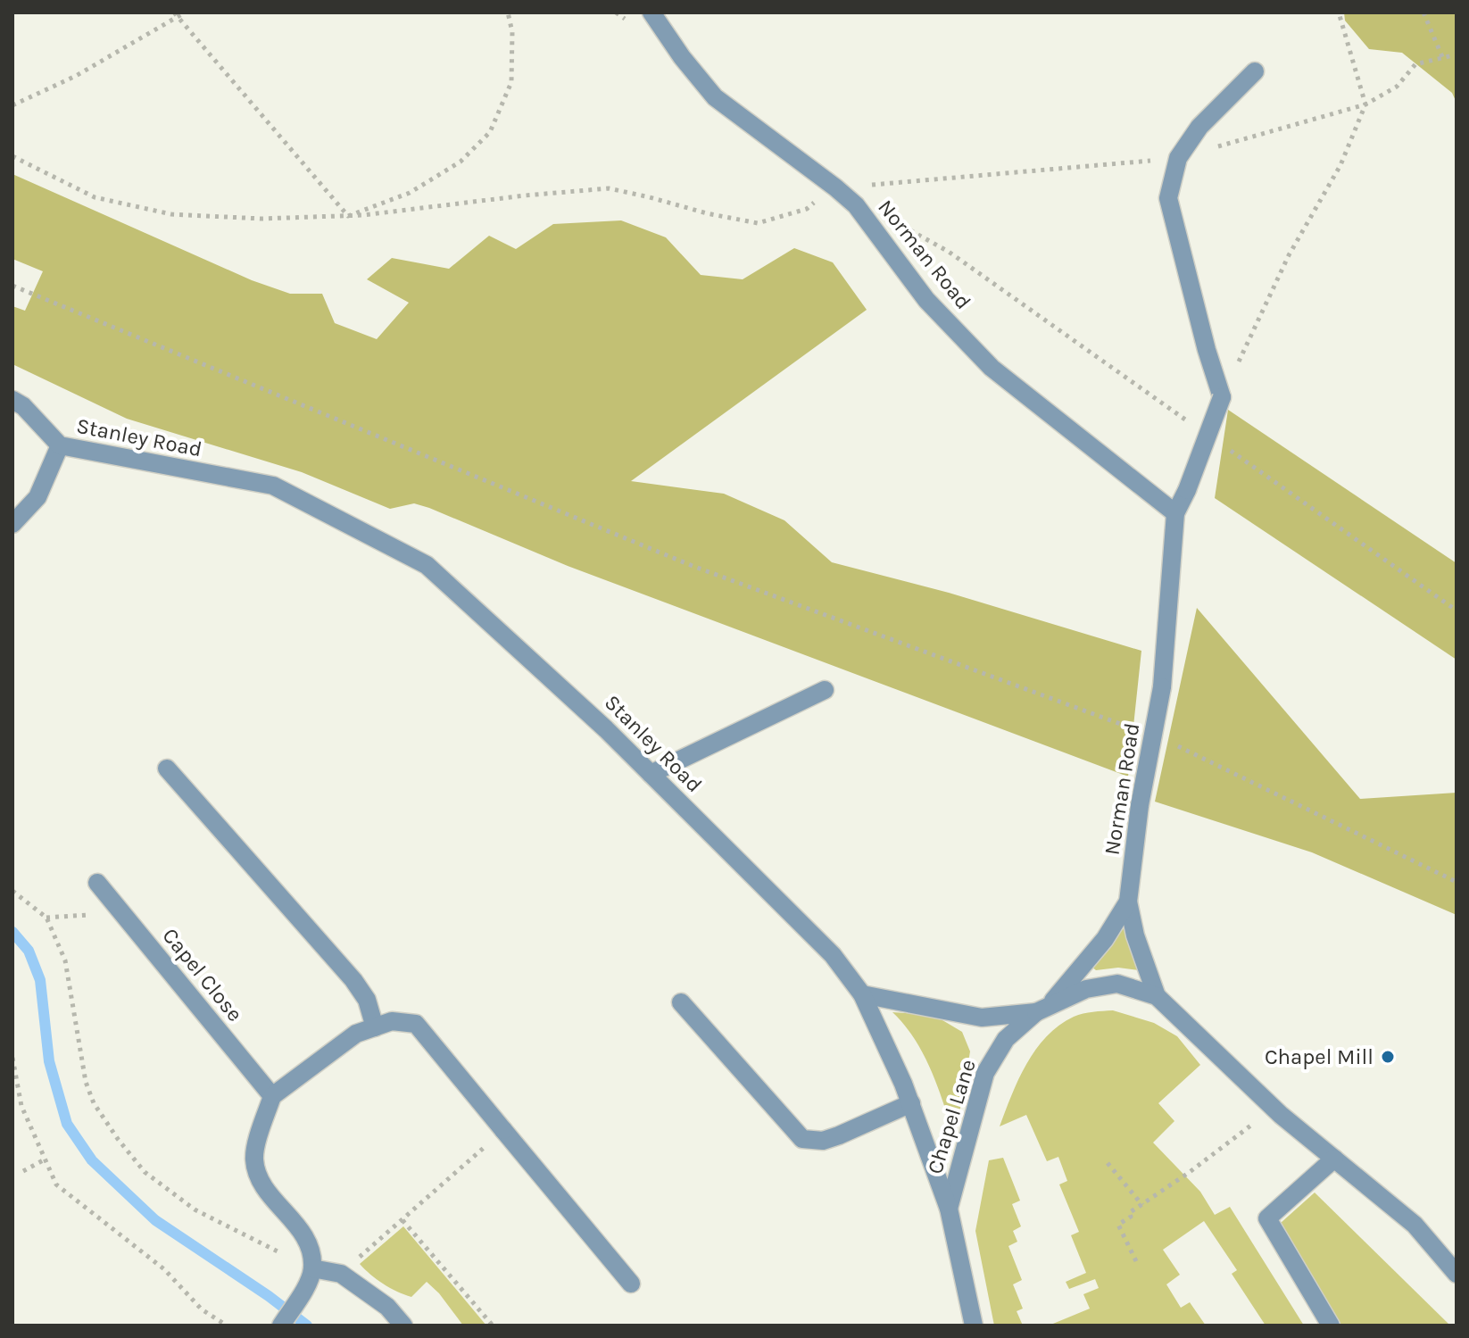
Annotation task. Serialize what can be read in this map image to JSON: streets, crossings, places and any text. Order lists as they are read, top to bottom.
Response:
{
  "streets": {
    "street": [
      "Norman Road",
      "Stanley Road",
      "Capel Close",
      "Chapel Lane"
    ]
  },
  "crossings": [
    ["Norman Road", "Chapel Lane"],
    ["Stanley Road", "Chapel Lane"]
  ],
  "places": ["Chapel Mill"]
}
